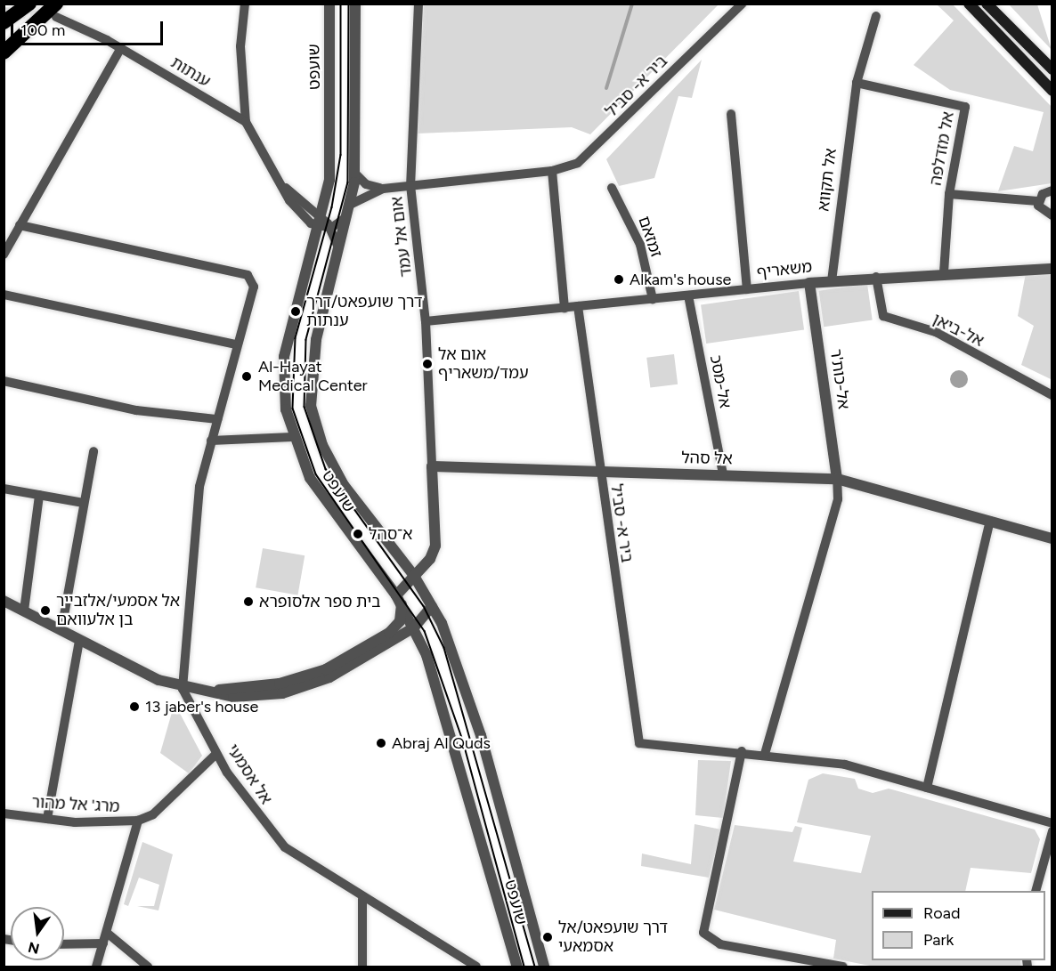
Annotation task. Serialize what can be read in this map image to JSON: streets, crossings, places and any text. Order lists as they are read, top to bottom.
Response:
{
  "streets": {
    "street": [
      "שועפט",
      "ענתות",
      "ביר א- סביל",
      "אל מזדלפה",
      "אל תקווא",
      "אום אל עמד",
      "זמזאם",
      "משאריף",
      "אל-ביאן",
      "אל-כות'ר",
      "אל-מסכ",
      "אל סהל",
      "אל אסמעי",
      "מרג' אל מהור"
    ]
  },
  "crossings": [
    ["שועפט", "ענתות"],
    ["שועפט", "ביר א- סביל"],
    ["ביר א- סביל", "אום אל עמד"],
    ["ביר א- סביל", "משאריף"],
    ["ביר א- סביל", "אל סהל"],
    ["אל מזדלפה", "אל תקווא"],
    ["אל מזדלפה", "משאריף"],
    ["אל תקווא", "משאריף"],
    ["אום אל עמד", "משאריף"],
    ["אום אל עמד", "אל סהל"],
    ["זמזאם", "משאריף"],
    ["משאריף", "אל-ביאן"],
    ["משאריף", "אל-כות'ר"],
    ["משאריף", "אל-מסכ"],
    ["אל-כות'ר", "אל סהל"],
    ["אל-מסכ", "אל סהל"],
    ["אל אסמעי", "מרג' אל מהור"]
  ],
  "places": [
    "Alkam's house",
    "דרך שועפאט/דרך ענתות",
    "אום אל עמד/משאריף",
    "Al-Hayat Medical Center",
    "א־סהל",
    "בית ספר אלסופרא",
    "אל אסמעי/אלזבייר בן אלעוואם",
    "13 jaber's house",
    "Abraj Al Quds",
    "דרך שועפאט/אל אסמאעי"
  ],
  "legend": ["Road", "Park"],
  "scale_bar": "100 m",
  "north": "bottom"
}
